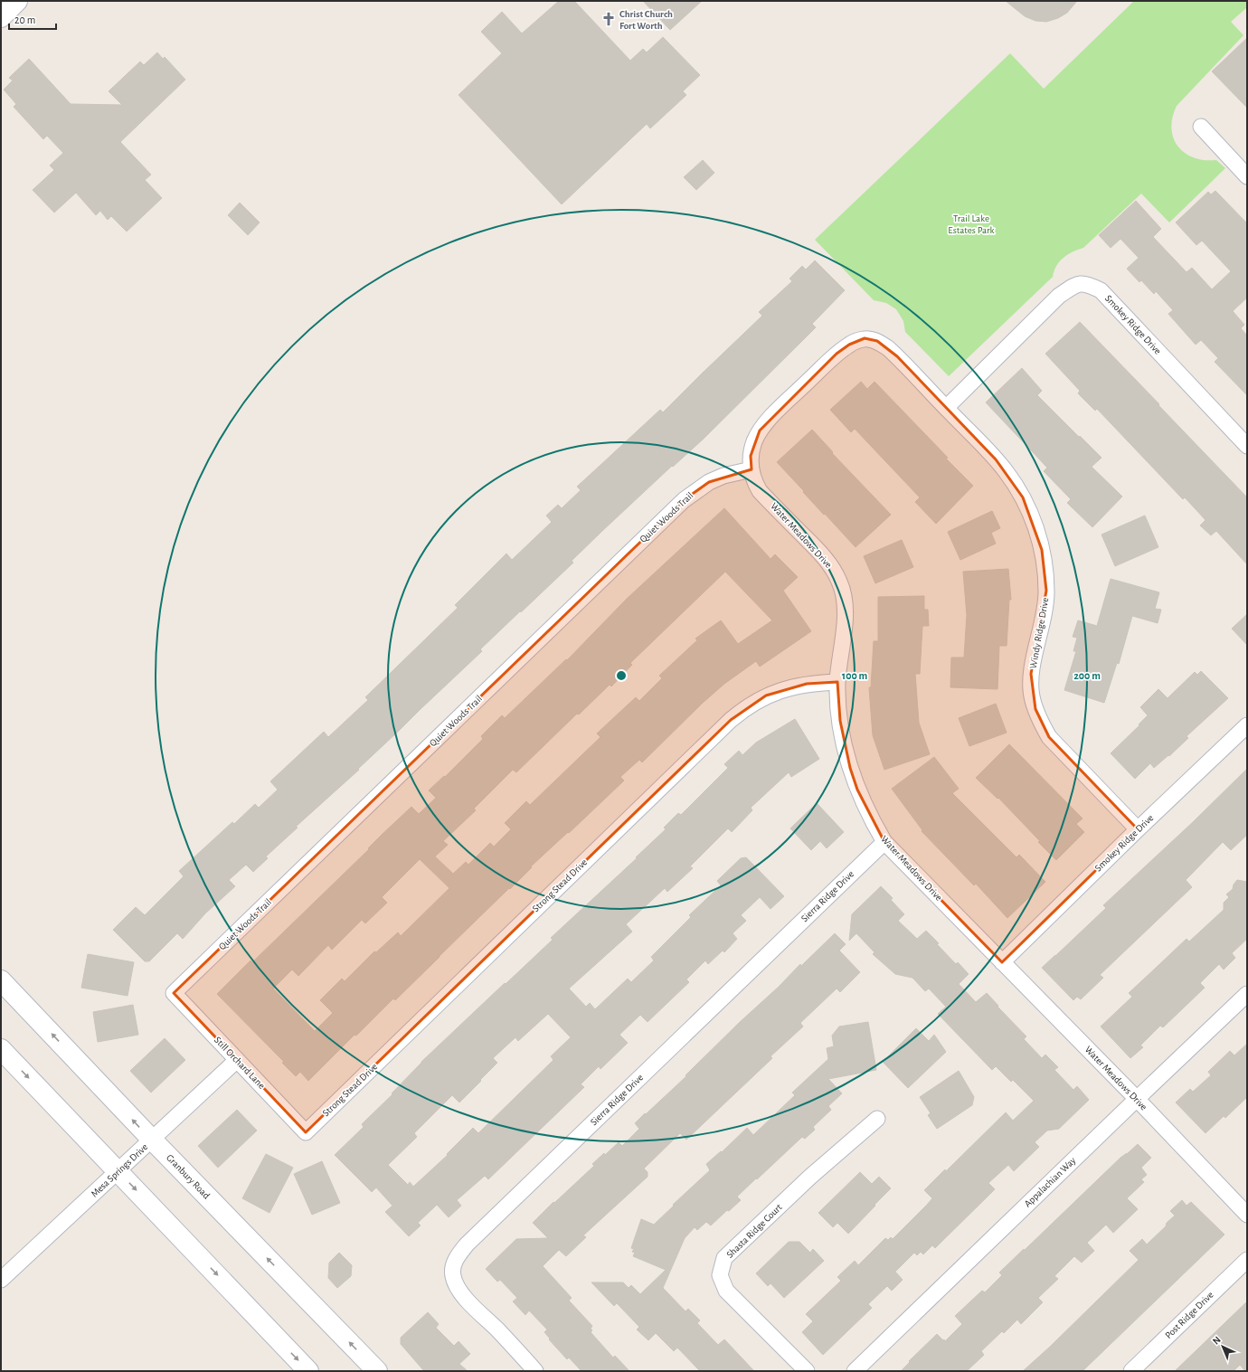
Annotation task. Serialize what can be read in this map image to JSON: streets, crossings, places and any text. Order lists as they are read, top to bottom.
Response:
{
  "streets": {
    "main road": ["Granbury Road"],
    "street": [
      "Smokey Ridge Drive",
      "Quiet Woods Trail",
      "Water Meadows Drive",
      "Windy Ridge Drive",
      "Strong Stead Drive",
      "Sierra Ridge Drive",
      "Still Orchard Lane",
      "Mesa Springs Drive",
      "Appalachian Way",
      "Shasta Ridge Court",
      "Post Ridge Drive"
    ]
  },
  "crossings": [
    ["Smokey Ridge Drive", "Water Meadows Drive"],
    ["Smokey Ridge Drive", "Windy Ridge Drive"],
    ["Quiet Woods Trail", "Water Meadows Drive"],
    ["Quiet Woods Trail", "Still Orchard Lane"],
    ["Water Meadows Drive", "Windy Ridge Drive"],
    ["Water Meadows Drive", "Strong Stead Drive"],
    ["Water Meadows Drive", "Sierra Ridge Drive"],
    ["Water Meadows Drive", "Appalachian Way"],
    ["Strong Stead Drive", "Still Orchard Lane"],
    ["Still Orchard Lane", "Mesa Springs Drive"],
    ["Mesa Springs Drive", "Granbury Road"]
  ],
  "parks": ["Trail Lake Estates Park"],
  "places": {
    "church": ["Christ Church Fort Worth"]
  },
  "scale_bar": "20 m",
  "north": "top left",
  "rings": ["100 m", "200 m"]
}
